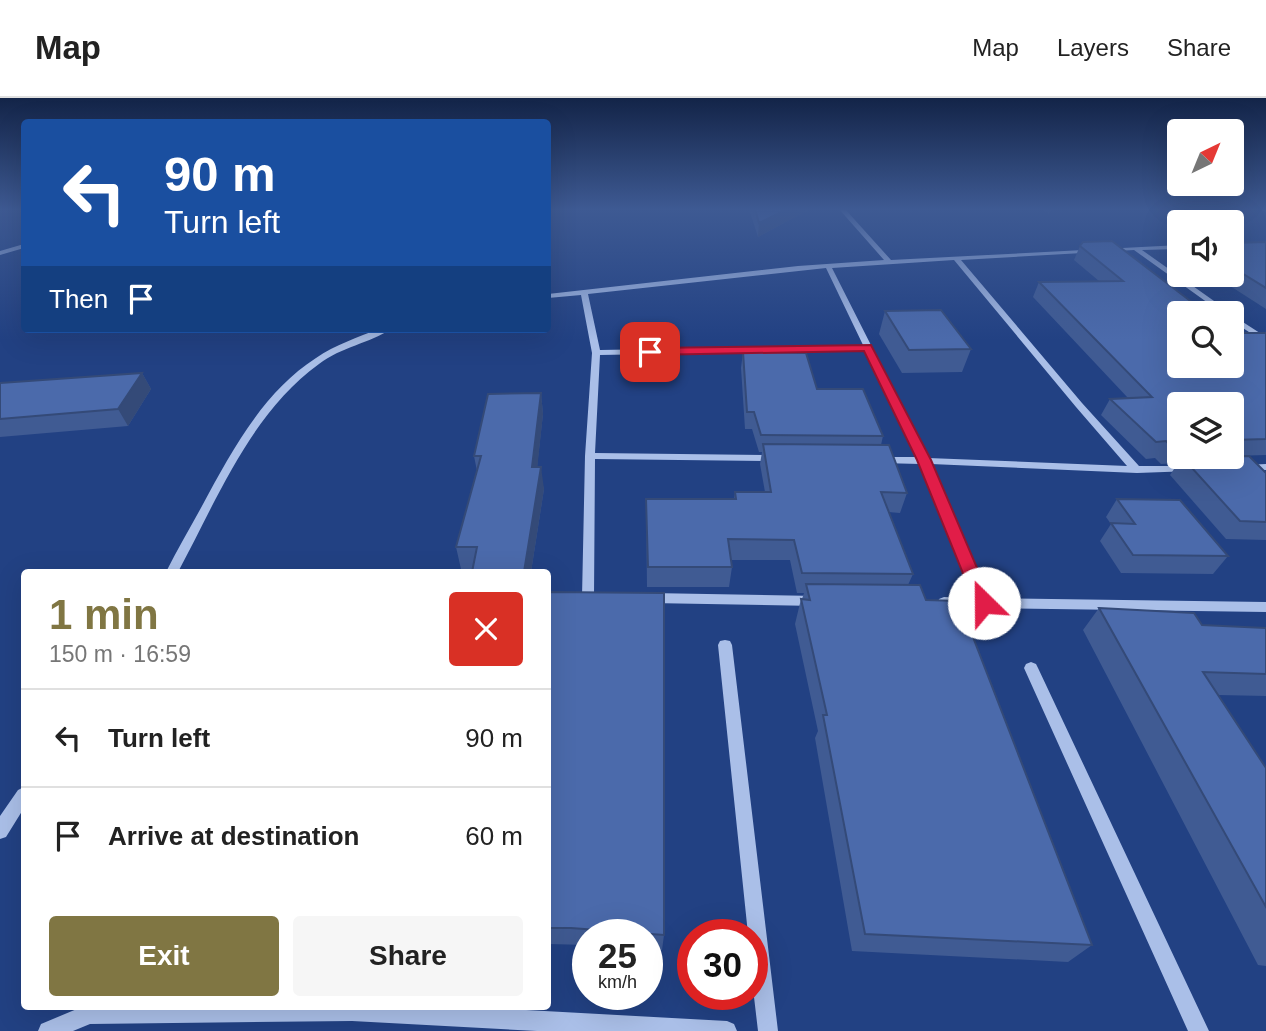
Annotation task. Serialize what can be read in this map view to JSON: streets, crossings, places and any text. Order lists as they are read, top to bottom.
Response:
{
  "north": "top right",
  "page": {
    "header": "Map",
    "nav": ["Map", "Layers", "Share"],
    "turn": ["90 m", "Turn left"],
    "then": "Then",
    "heading": ["1 min", "150 m · 16:59"],
    "list": [
      {
        "name": "Turn left",
        "value": "90 m"
      },
      {
        "name": "Arrive at destination",
        "value": "60 m"
      }
    ],
    "buttons": ["Exit", "Share"],
    "speed": "25 km/h",
    "limit": "30"
  }
}
